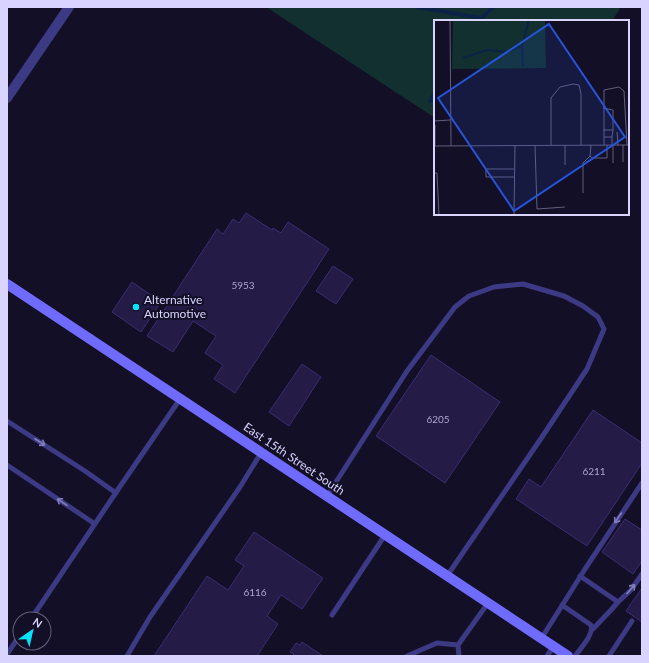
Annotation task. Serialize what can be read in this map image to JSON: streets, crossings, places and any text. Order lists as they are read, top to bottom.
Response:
{
  "streets": {
    "main road": ["East 15th Street South"]
  },
  "places": ["Alternative Automotive"],
  "house_numbers": [
    "5953",
    "6205",
    "6211",
    "6116"
  ],
  "north": "top right"
}
